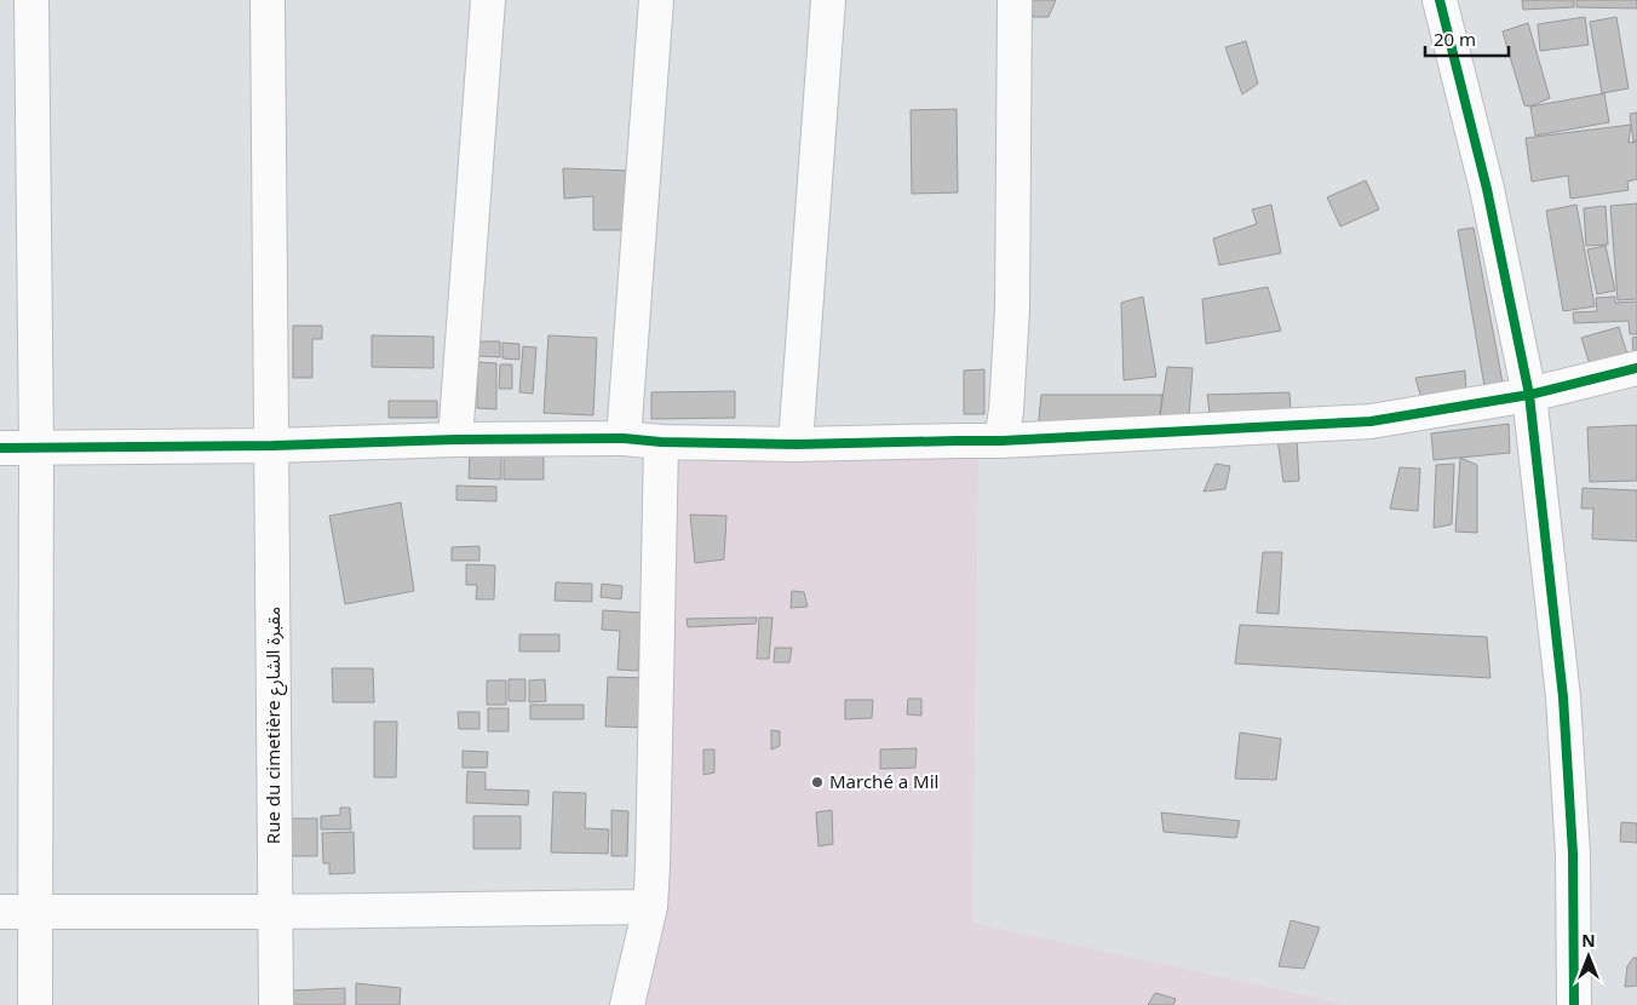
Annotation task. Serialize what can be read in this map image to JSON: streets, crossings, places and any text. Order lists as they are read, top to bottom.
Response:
{
  "streets": {
    "street": ["Rue du cimetière مقبرة الشارع"]
  },
  "places": ["Marché a Mil"],
  "scale_bar": "20 m",
  "north": "top"
}
